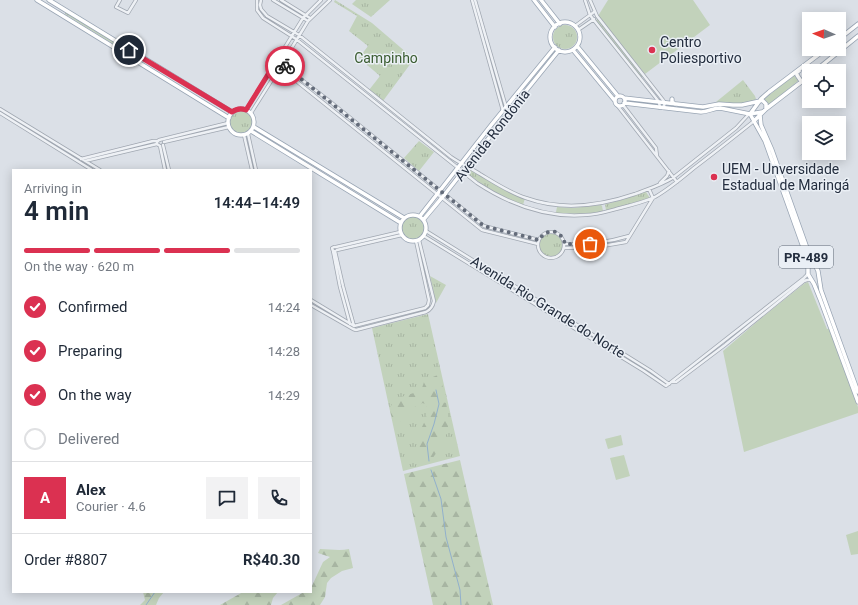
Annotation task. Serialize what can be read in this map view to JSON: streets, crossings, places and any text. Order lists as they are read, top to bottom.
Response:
{
  "streets": {
    "main road": ["Avenida Rondônia", "PR-489"],
    "street": ["Avenida Rio Grande do Norte"]
  },
  "crossings": [
    ["Avenida Rondônia", "Avenida Rio Grande do Norte"]
  ],
  "parks": ["Campinho"],
  "places": ["Centro Poliesportivo", "UEM - Unversidade Estadual de Maringá"],
  "north": "left",
  "page": {
    "heading": ["4 min", "Arriving in", "14:44–14:49"],
    "panel": [
      "Alex",
      "Courier · 4.6",
      "Order #8807",
      "R$40.30"
    ],
    "bar": "On the way · 620 m",
    "list": [
      ["Confirmed", "14:24"],
      ["Preparing", "14:28"],
      ["On the way", "14:29"],
      "Delivered"
    ],
    "round": "A"
  }
}
